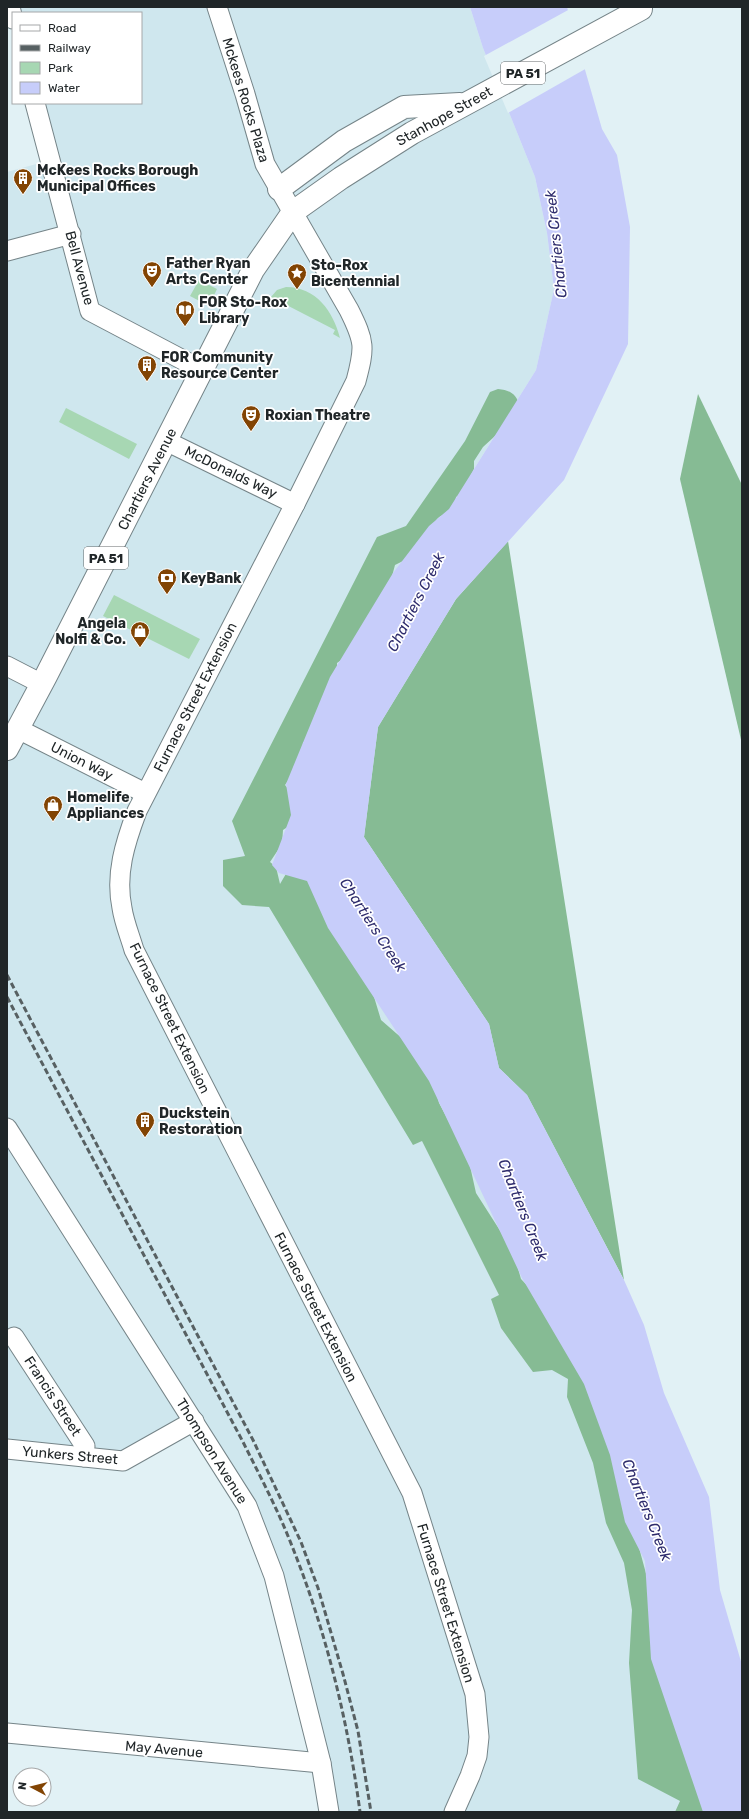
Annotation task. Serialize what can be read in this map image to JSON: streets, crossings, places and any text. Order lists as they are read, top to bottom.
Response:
{
  "streets": {
    "main road": ["PA 51", "Stanhope Street", "Chartiers Avenue"],
    "street": [
      "Mckees Rocks Plaza",
      "Bell Avenue",
      "McDonalds Way",
      "Furnace Street Extension",
      "Union Way",
      "Francis Street",
      "Thompson Avenue",
      "Yunkers Street",
      "May Avenue"
    ]
  },
  "crossings": [
    ["Mckees Rocks Plaza", "Stanhope Street"],
    ["Mckees Rocks Plaza", "Chartiers Avenue"],
    ["Mckees Rocks Plaza", "Furnace Street Extension"],
    ["Stanhope Street", "Chartiers Avenue"],
    ["Stanhope Street", "Furnace Street Extension"],
    ["Bell Avenue", "Chartiers Avenue"],
    ["McDonalds Way", "Chartiers Avenue"],
    ["McDonalds Way", "Furnace Street Extension"],
    ["Chartiers Avenue", "Furnace Street Extension"],
    ["Chartiers Avenue", "Union Way"],
    ["Furnace Street Extension", "Union Way"],
    ["Francis Street", "Yunkers Street"],
    ["Thompson Avenue", "Yunkers Street"],
    ["Thompson Avenue", "May Avenue"]
  ],
  "water": ["Chartiers Creek"],
  "places": {
    "building": ["McKees Rocks Borough Municipal Offices", "FOR Community Resource Center", "Duckstein Restoration"],
    "theatre": ["Father Ryan Arts Center", "Roxian Theatre"],
    "place": ["Sto-Rox Bicentennial"],
    "library": ["FOR Sto-Rox Library"],
    "bank": ["KeyBank"],
    "shop": ["Angela Nolfi & Co.", "Homelife Appliances"]
  },
  "legend": [
    "Road",
    "Railway",
    "Park",
    "Water"
  ],
  "north": "left"
}
